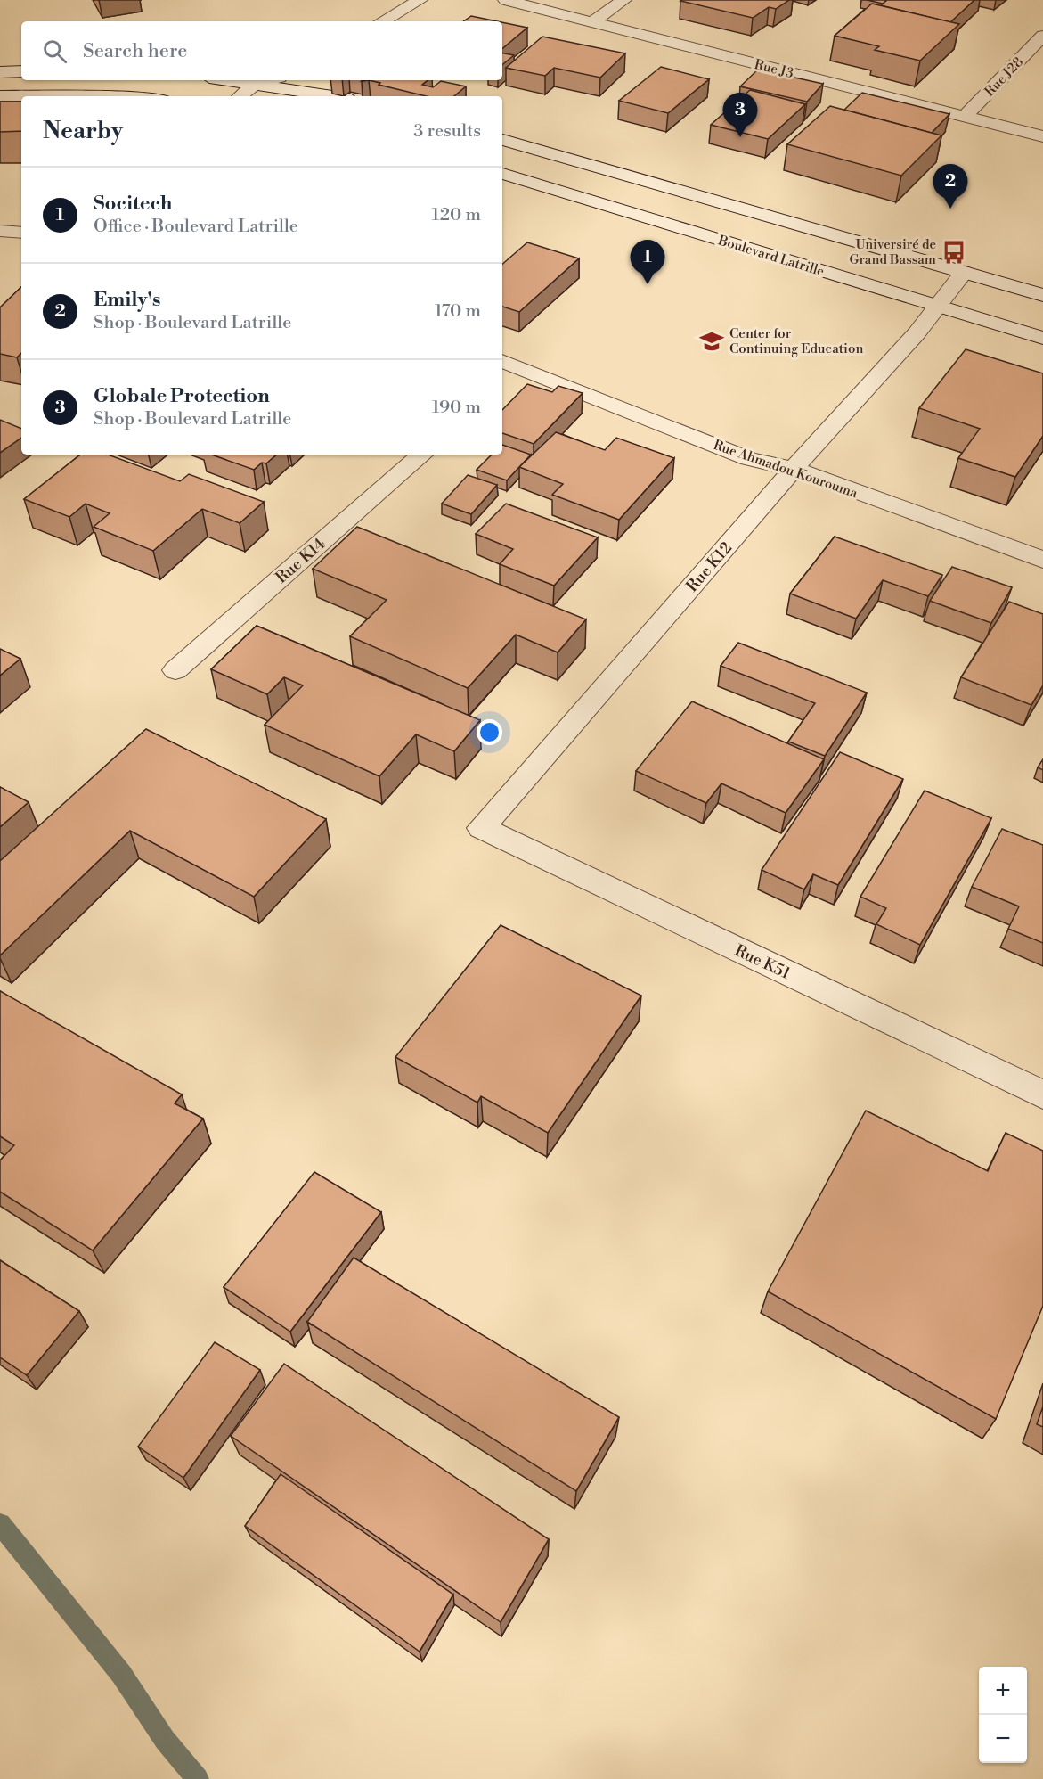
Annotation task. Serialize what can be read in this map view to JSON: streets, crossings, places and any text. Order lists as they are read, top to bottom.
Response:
{
  "streets": {
    "street": [
      "Rue J3",
      "Rue J28",
      "Boulevard Latrille",
      "Rue Ahmadou Kourouma",
      "Rue K14",
      "Rue K12",
      "Rue K51"
    ]
  },
  "crossings": [
    ["Rue J3", "Rue J28"],
    ["Boulevard Latrille", "Rue K12"],
    ["Rue Ahmadou Kourouma", "Rue K12"],
    ["Rue K12", "Rue K51"]
  ],
  "places": {
    "bus stop": ["Universiré de Grand Bassam"],
    "school or university": ["Center for Continuing Education"]
  },
  "page": {
    "search": "Search here",
    "pins": ["3", "2", "1"],
    "heading": ["Nearby", "3 results"],
    "list": [
      {
        "mark": "1",
        "name": "Socitech",
        "note": "Office · Boulevard Latrille",
        "value": "120 m"
      },
      {
        "mark": "2",
        "name": "Emily's",
        "note": "Shop · Boulevard Latrille",
        "value": "170 m"
      },
      {
        "mark": "3",
        "name": "Globale Protection",
        "note": "Shop · Boulevard Latrille",
        "value": "190 m"
      }
    ],
    "map_buttons": ["+", "−"]
  }
}
